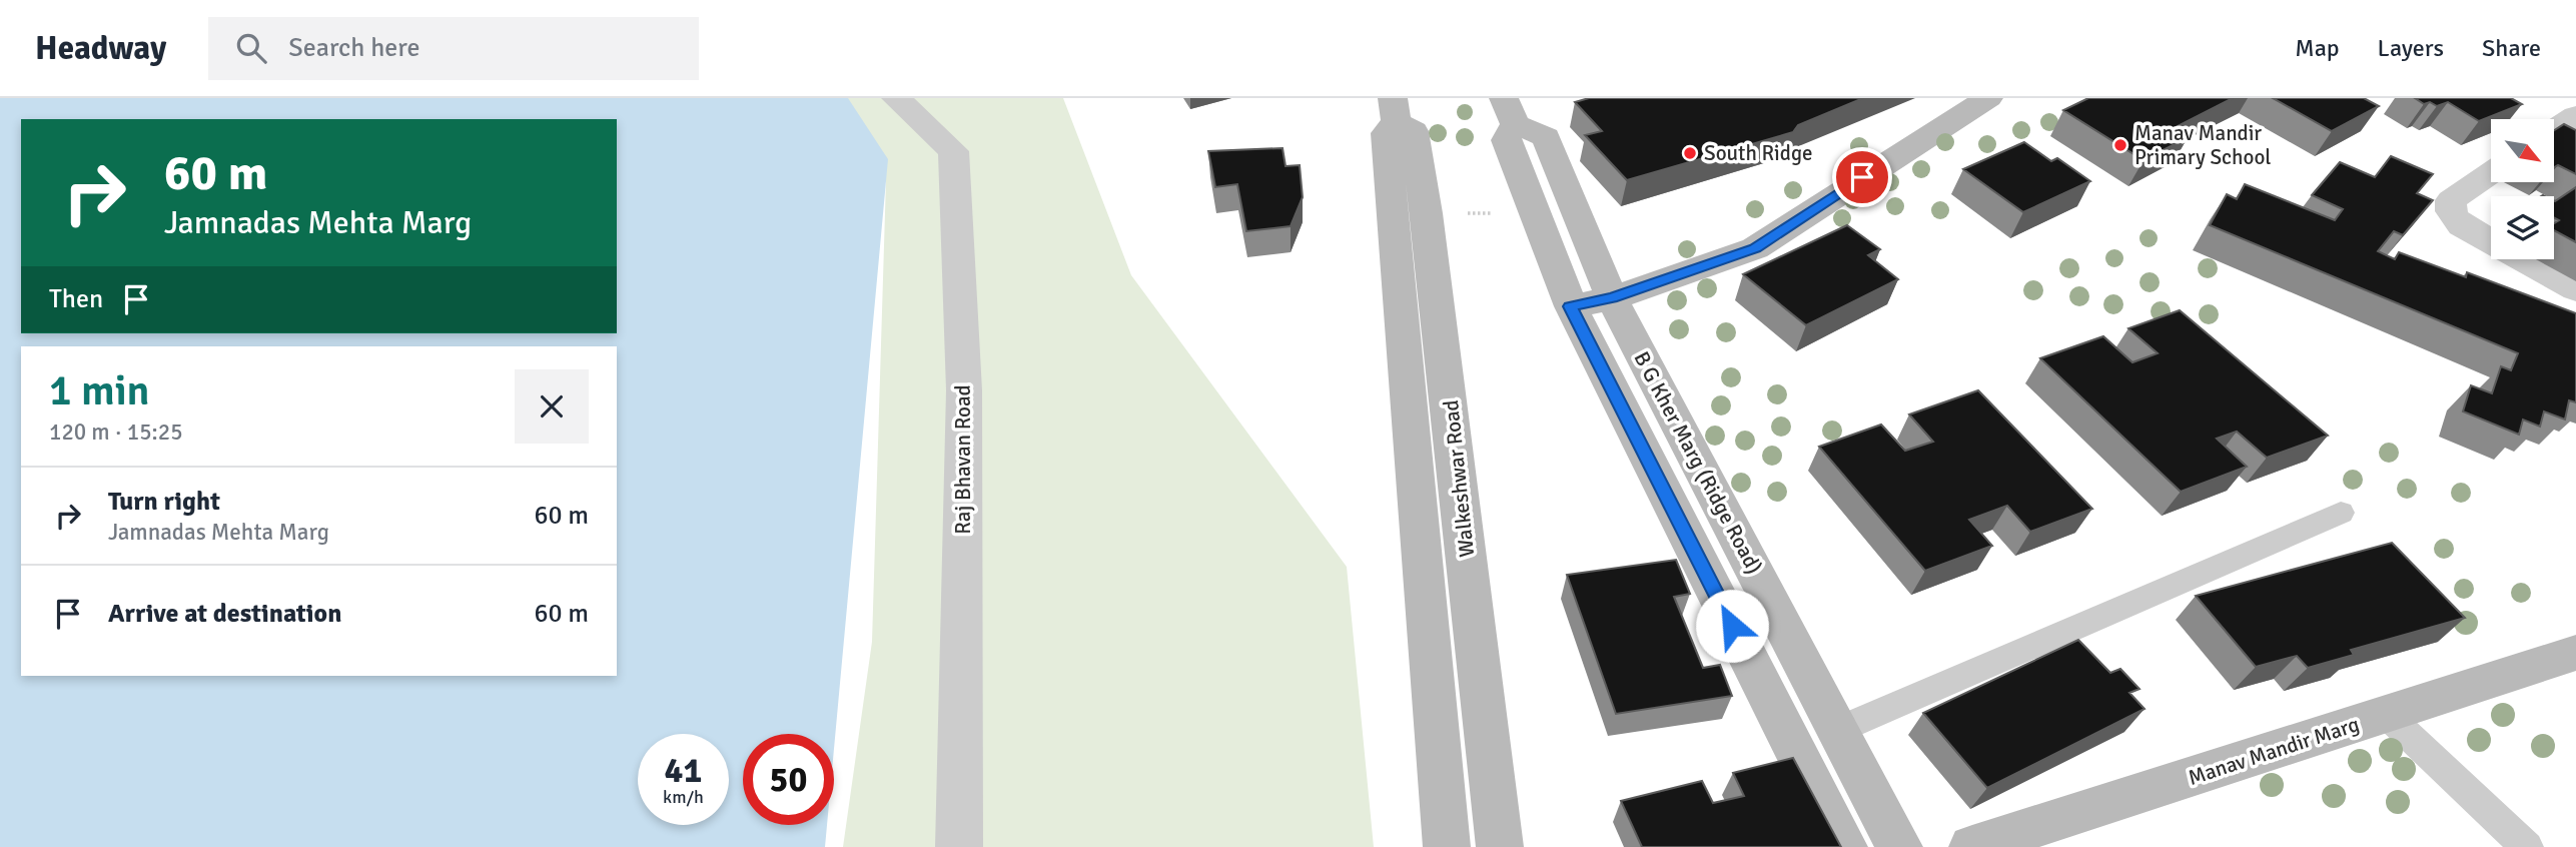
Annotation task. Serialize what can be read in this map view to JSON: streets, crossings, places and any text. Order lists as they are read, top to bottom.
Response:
{
  "streets": {
    "main road": ["B G Kher Marg (Ridge Road)", "Walkeshwar Road", "Manav Mandir Marg"],
    "street": ["Raj Bhavan Road"]
  },
  "places": ["Manav Mandir Primary School", "South Ridge"],
  "north": "bottom right",
  "page": {
    "header": "Headway",
    "search": "Search here",
    "nav": ["Map", "Layers", "Share"],
    "turn": ["60 m", "Jamnadas Mehta Marg"],
    "then": "Then",
    "heading": ["1 min", "120 m · 15:25"],
    "list": [
      {
        "name": "Turn right",
        "note": "Jamnadas Mehta Marg",
        "value": "60 m"
      },
      {
        "name": "Arrive at destination",
        "value": "60 m"
      }
    ],
    "speed": "41 km/h",
    "limit": "50"
  }
}
